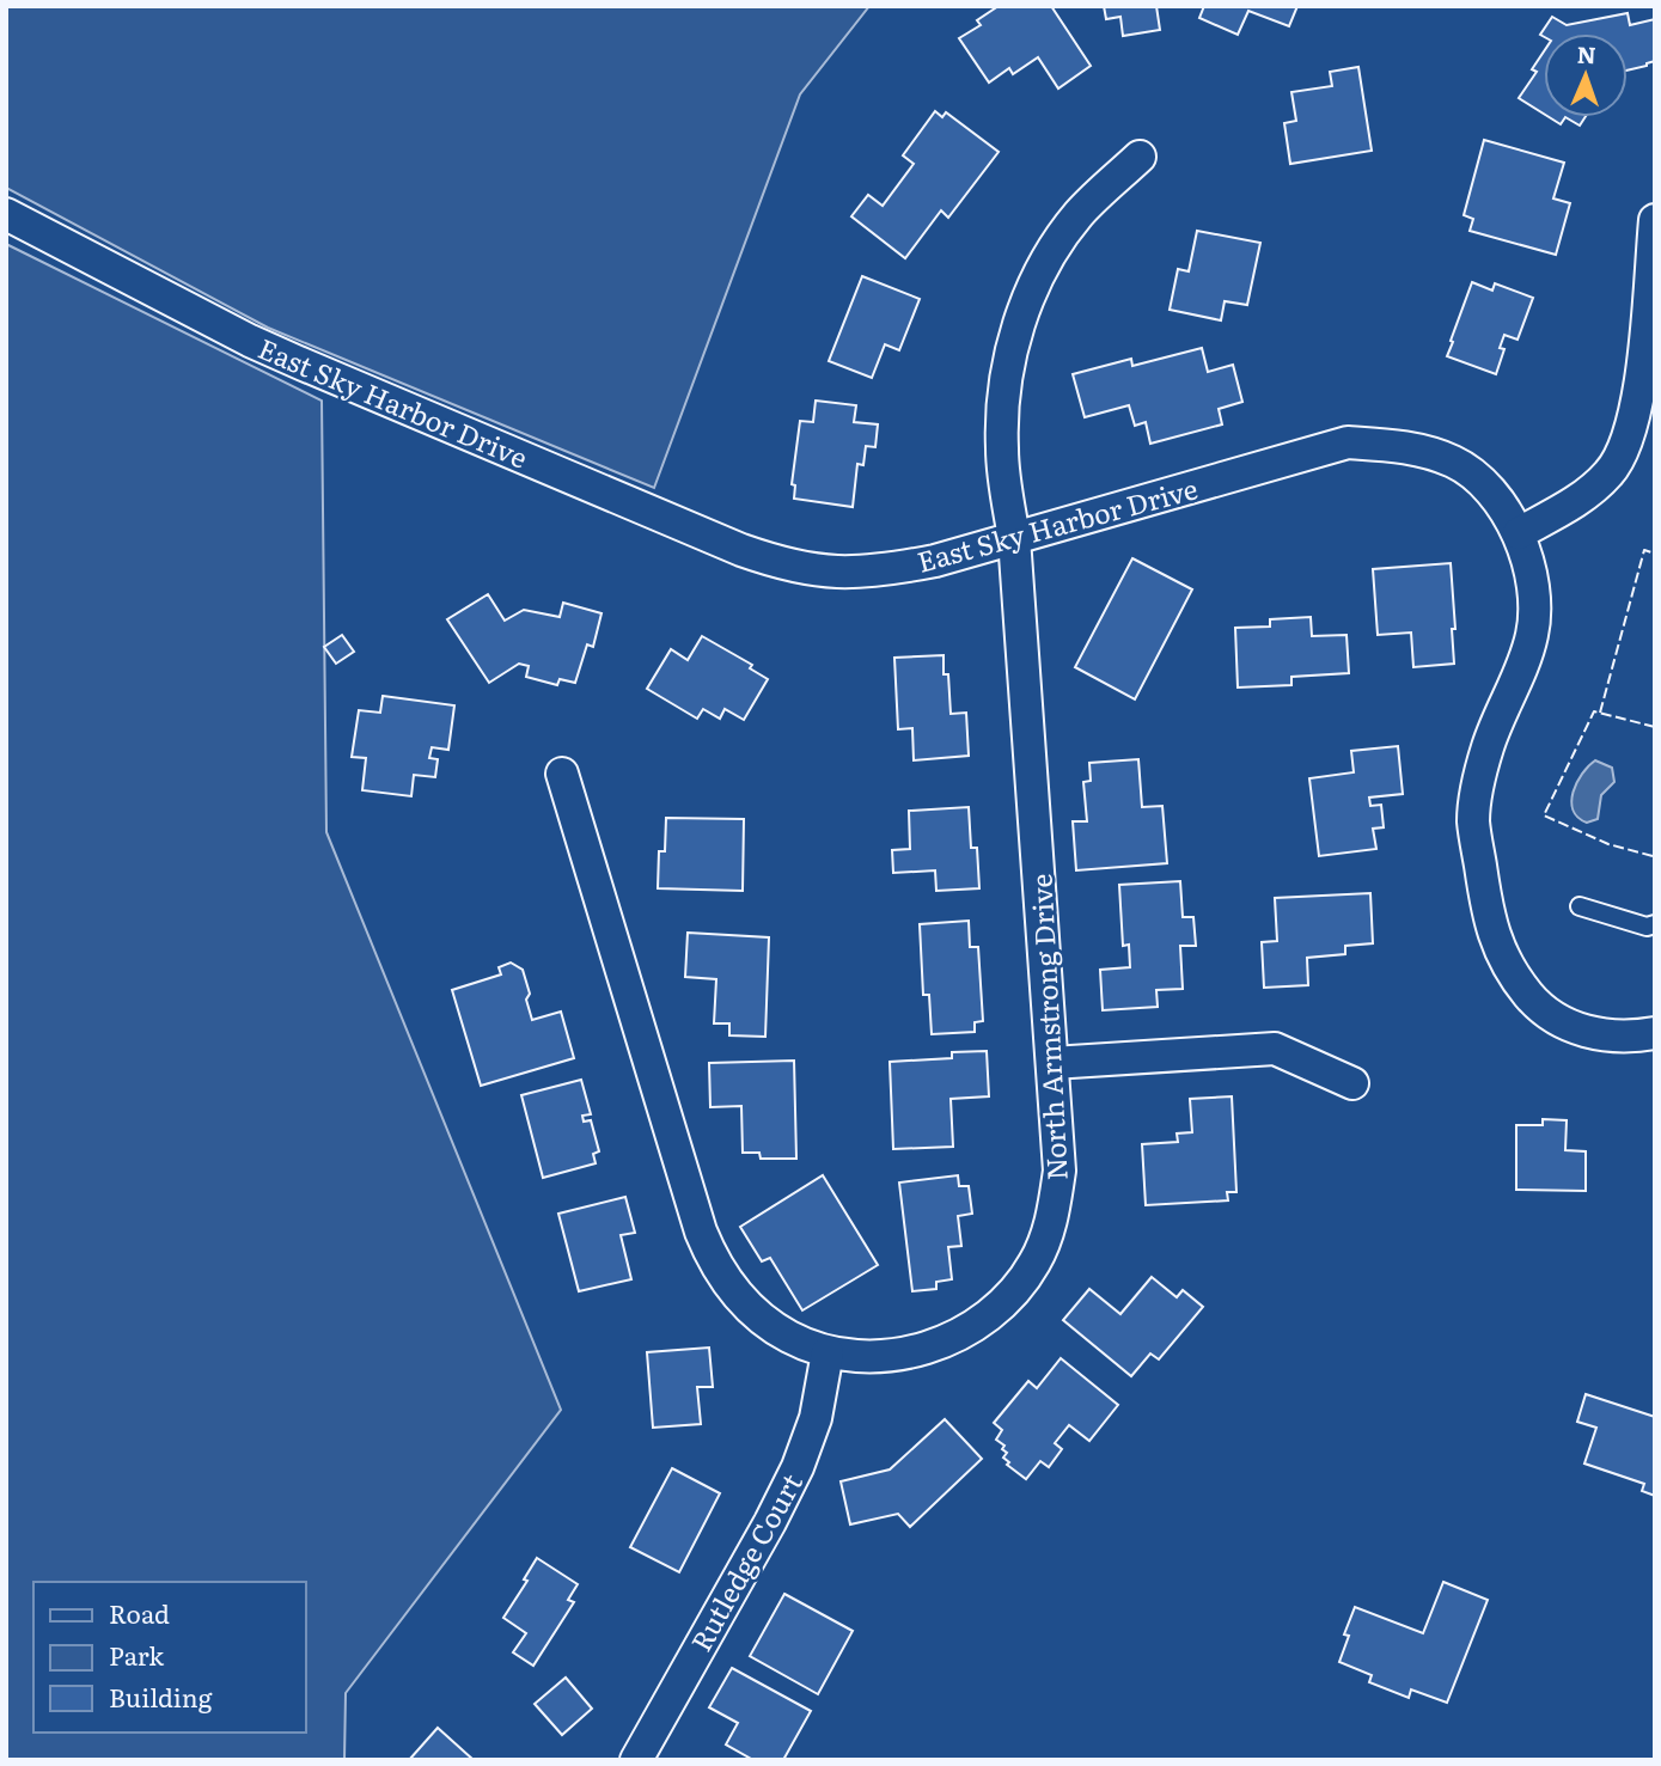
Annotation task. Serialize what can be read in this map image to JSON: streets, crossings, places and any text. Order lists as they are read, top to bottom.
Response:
{
  "streets": {
    "street": ["East Sky Harbor Drive", "North Armstrong Drive", "Rutledge Court"]
  },
  "crossings": [
    ["East Sky Harbor Drive", "North Armstrong Drive"],
    ["North Armstrong Drive", "Rutledge Court"]
  ],
  "legend": ["Road", "Park", "Building"],
  "north": "top"
}
